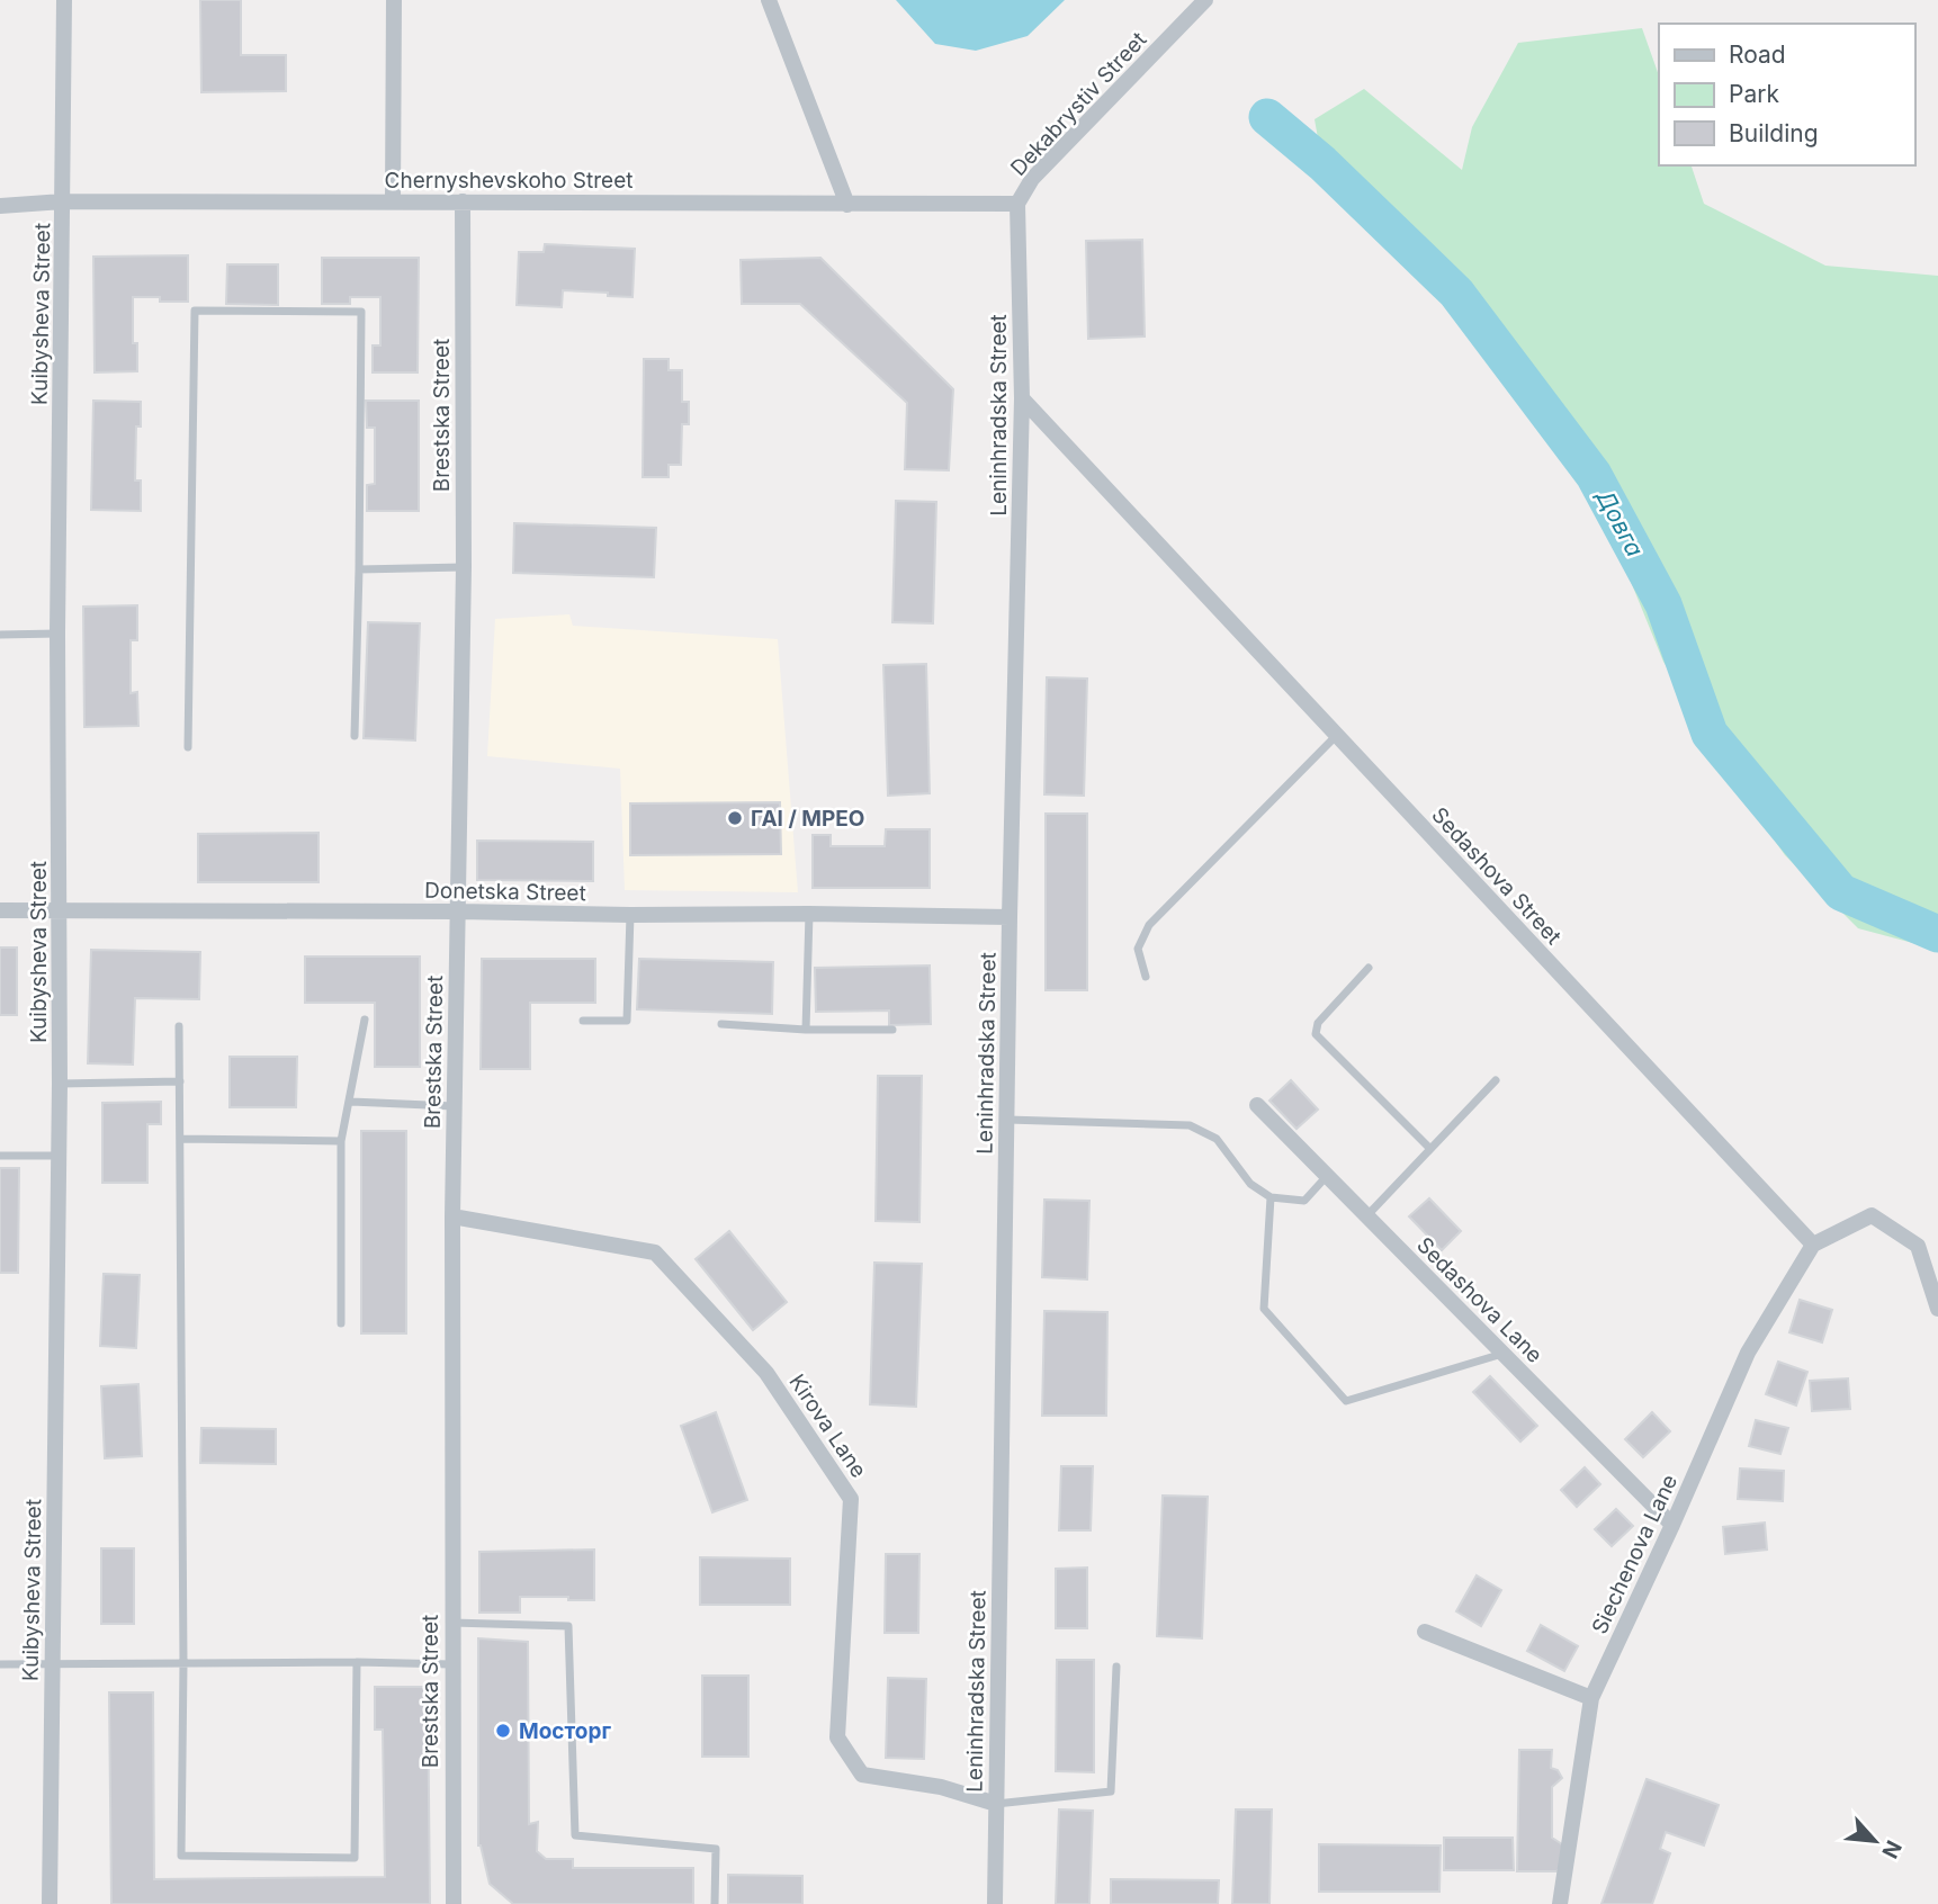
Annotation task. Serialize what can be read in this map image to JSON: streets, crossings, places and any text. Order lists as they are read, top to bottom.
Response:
{
  "streets": {
    "street": [
      "Dekabrystiv Street",
      "Chernyshevskoho Street",
      "Kuibysheva Street",
      "Brestska Street",
      "Leninhradska Street",
      "Sedashova Street",
      "Donetska Street",
      "Sedashova Lane",
      "Kirova Lane",
      "Siechenova Lane"
    ]
  },
  "crossings": [
    ["Dekabrystiv Street", "Chernyshevskoho Street"],
    ["Dekabrystiv Street", "Leninhradska Street"],
    ["Chernyshevskoho Street", "Kuibysheva Street"],
    ["Chernyshevskoho Street", "Brestska Street"],
    ["Chernyshevskoho Street", "Leninhradska Street"],
    ["Kuibysheva Street", "Donetska Street"],
    ["Brestska Street", "Donetska Street"],
    ["Brestska Street", "Kirova Lane"],
    ["Leninhradska Street", "Sedashova Street"],
    ["Leninhradska Street", "Donetska Street"],
    ["Leninhradska Street", "Kirova Lane"],
    ["Sedashova Street", "Siechenova Lane"],
    ["Sedashova Lane", "Siechenova Lane"]
  ],
  "water": ["Довга"],
  "places": ["ГАІ / МРЕО", "Мосторг"],
  "legend": ["Road", "Park", "Building"],
  "north": "bottom right"
}
